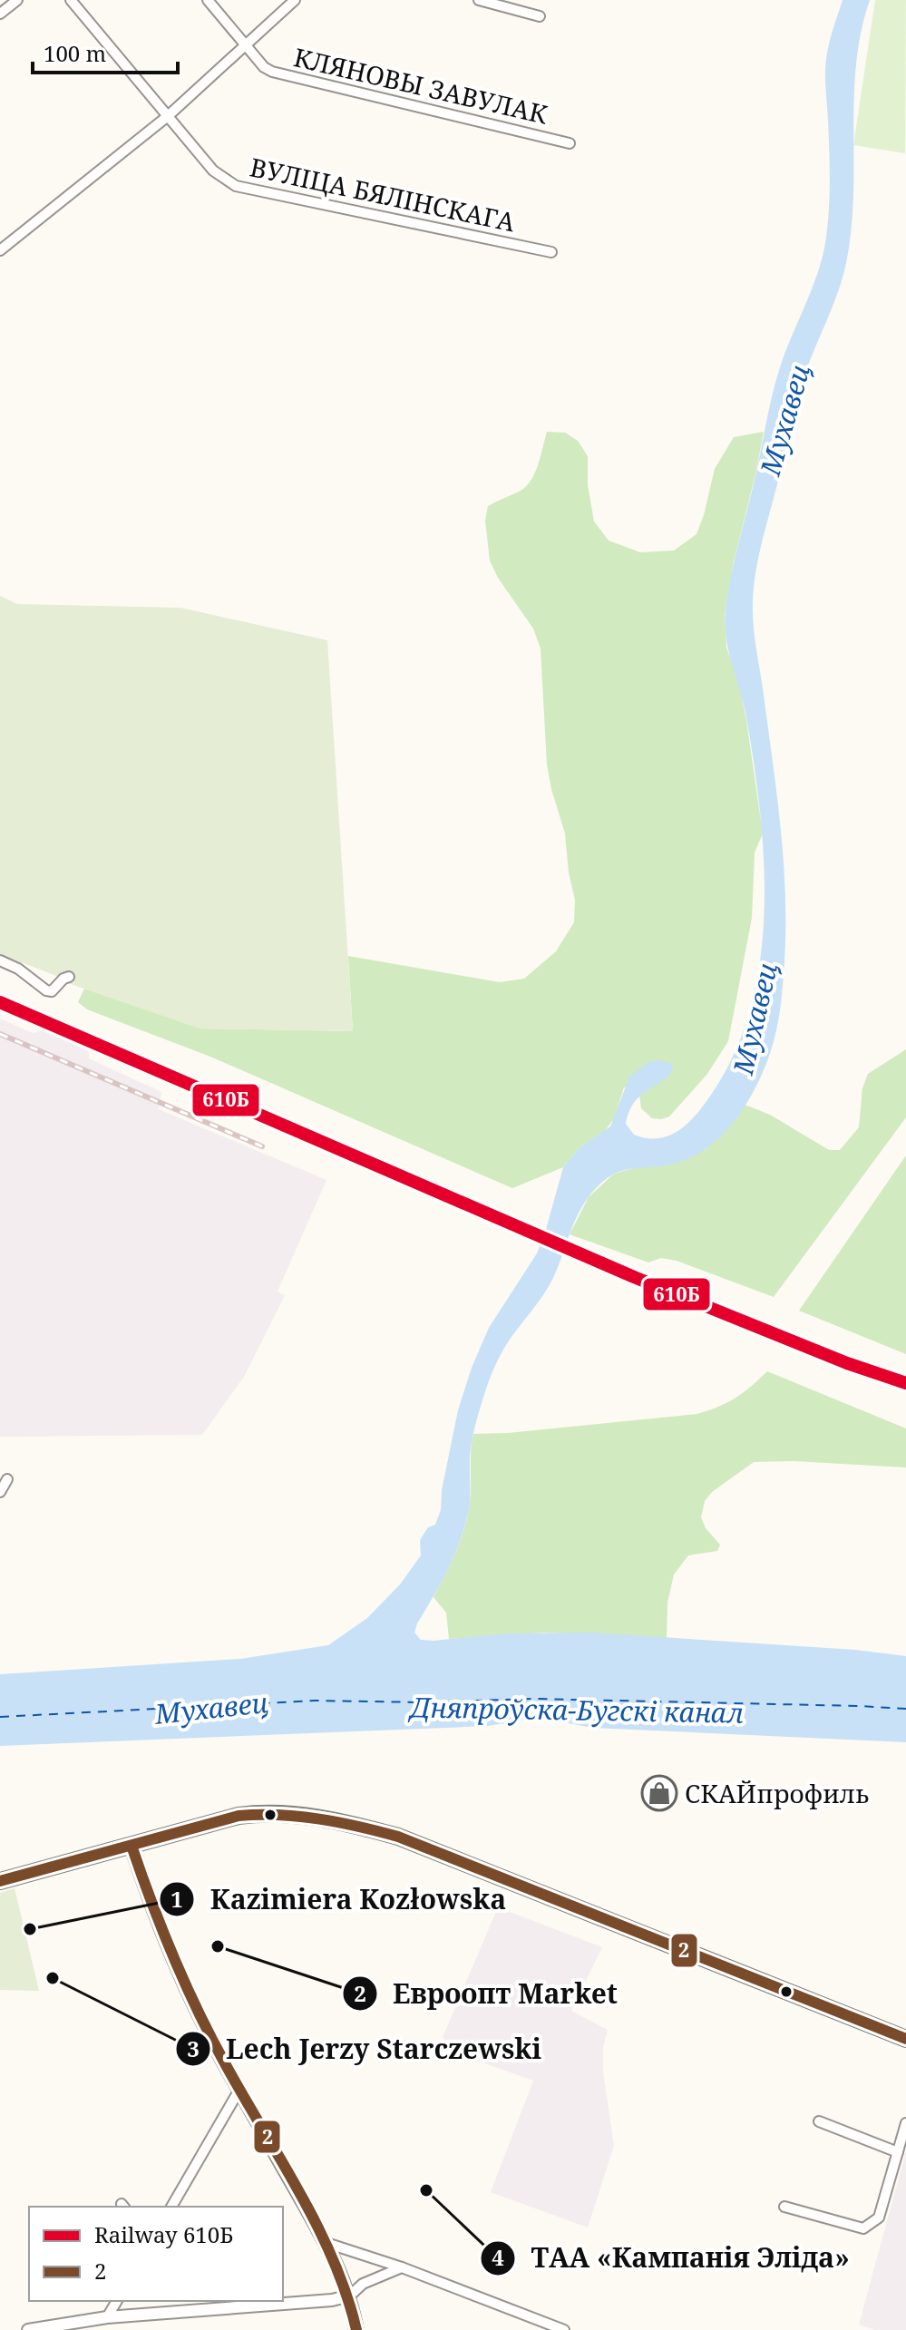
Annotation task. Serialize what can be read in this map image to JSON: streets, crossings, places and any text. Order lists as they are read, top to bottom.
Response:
{
  "streets": {
    "street": ["КЛЯНОВЫ ЗАВУЛАК", "ВУЛІЦА БЯЛІНСКАГА"]
  },
  "water": ["Мухавец", "Дняпроўска-Бугскі канал"],
  "places": {
    "shop": ["СКАЙпрофиль"],
    "other": [
      "Kazimiera Kozłowska",
      "Евроопт Market",
      "Lech Jerzy Starczewski",
      "ТАА «Кампанія Эліда»"
    ]
  },
  "lines": ["rail line 610Б", "transit line 2"],
  "legend": ["Railway 610Б", "2"],
  "scale_bar": "100 m"
}
